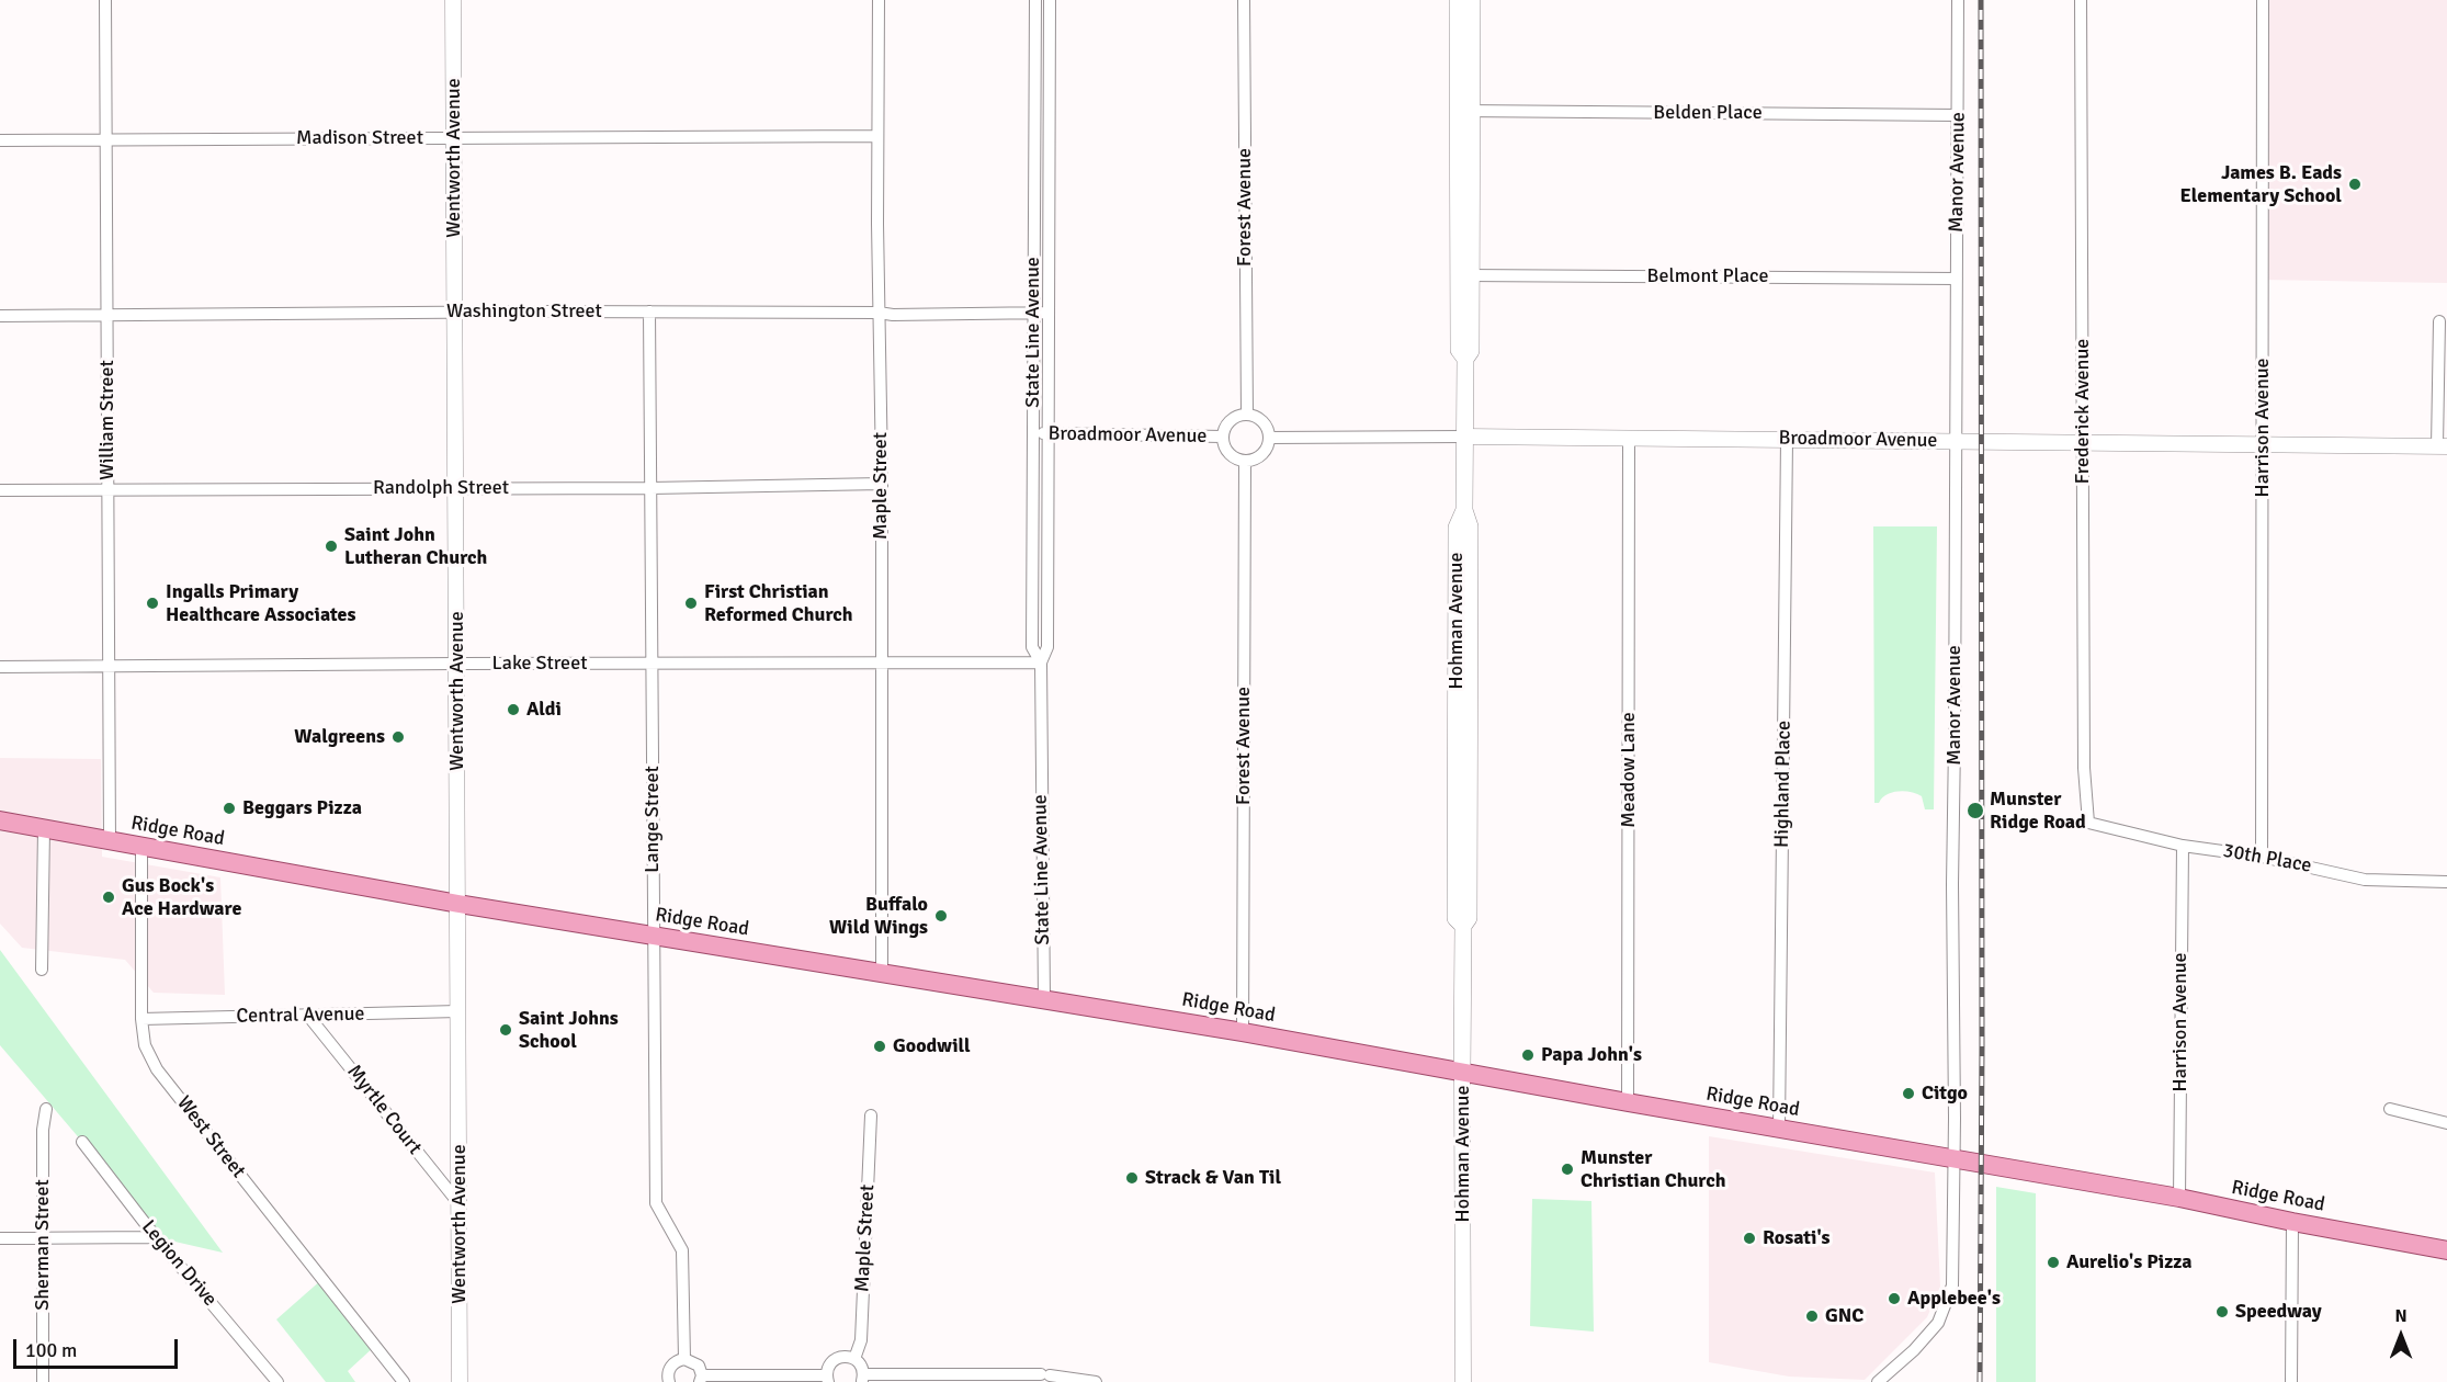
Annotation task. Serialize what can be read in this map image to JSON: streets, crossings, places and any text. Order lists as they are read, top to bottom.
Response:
{
  "streets": {
    "main road": ["Hohman Avenue", "Ridge Road"],
    "street": [
      "Belden Place",
      "Madison Street",
      "Wentworth Avenue",
      "Manor Avenue",
      "Forest Avenue",
      "Belmont Place",
      "Washington Street",
      "State Line Avenue",
      "Frederick Avenue",
      "William Street",
      "Harrison Avenue",
      "Broadmoor Avenue",
      "Maple Street",
      "Randolph Street",
      "Lake Street",
      "Meadow Lane",
      "Highland Place",
      "Lange Street",
      "30th Place",
      "Central Avenue",
      "Myrtle Court",
      "West Street",
      "Sherman Street",
      "Legion Drive"
    ]
  },
  "crossings": [
    ["Belden Place", "Manor Avenue"],
    ["Belden Place", "Hohman Avenue"],
    ["Madison Street", "Wentworth Avenue"],
    ["Madison Street", "William Street"],
    ["Madison Street", "Maple Street"],
    ["Wentworth Avenue", "Washington Street"],
    ["Wentworth Avenue", "Randolph Street"],
    ["Wentworth Avenue", "Lake Street"],
    ["Wentworth Avenue", "Ridge Road"],
    ["Wentworth Avenue", "Central Avenue"],
    ["Wentworth Avenue", "Myrtle Court"],
    ["Manor Avenue", "Belmont Place"],
    ["Manor Avenue", "Broadmoor Avenue"],
    ["Manor Avenue", "Ridge Road"],
    ["Forest Avenue", "Broadmoor Avenue"],
    ["Forest Avenue", "Ridge Road"],
    ["Belmont Place", "Hohman Avenue"],
    ["Washington Street", "State Line Avenue"],
    ["Washington Street", "William Street"],
    ["Washington Street", "Maple Street"],
    ["Washington Street", "Lange Street"],
    ["State Line Avenue", "Broadmoor Avenue"],
    ["State Line Avenue", "Lake Street"],
    ["State Line Avenue", "Ridge Road"],
    ["Frederick Avenue", "Broadmoor Avenue"],
    ["Frederick Avenue", "30th Place"],
    ["William Street", "Randolph Street"],
    ["William Street", "Lake Street"],
    ["William Street", "Ridge Road"],
    ["Harrison Avenue", "Broadmoor Avenue"],
    ["Harrison Avenue", "Ridge Road"],
    ["Harrison Avenue", "30th Place"],
    ["Broadmoor Avenue", "Hohman Avenue"],
    ["Broadmoor Avenue", "Meadow Lane"],
    ["Broadmoor Avenue", "Highland Place"],
    ["Maple Street", "Randolph Street"],
    ["Maple Street", "Lake Street"],
    ["Maple Street", "Ridge Road"],
    ["Randolph Street", "Lange Street"],
    ["Hohman Avenue", "Ridge Road"],
    ["Lake Street", "Lange Street"],
    ["Meadow Lane", "Ridge Road"],
    ["Highland Place", "Ridge Road"],
    ["Lange Street", "Ridge Road"],
    ["Ridge Road", "West Street"],
    ["Central Avenue", "Myrtle Court"],
    ["Central Avenue", "West Street"]
  ],
  "places": [
    "James B. Eads Elementary School",
    "Saint John Lutheran Church",
    "Ingalls Primary Healthcare Associates",
    "First Christian Reformed Church",
    "Aldi",
    "Walgreens",
    "Beggars Pizza",
    "Munster Ridge Road",
    "Gus Bock's Ace Hardware",
    "Buffalo Wild Wings",
    "Saint Johns School",
    "Goodwill",
    "Papa John's",
    "Citgo",
    "Munster Christian Church",
    "Strack & Van Til",
    "Rosati's",
    "Aurelio's Pizza",
    "Applebee's",
    "Speedway",
    "GNC"
  ],
  "scale_bar": "100 m",
  "north": "top"
}
